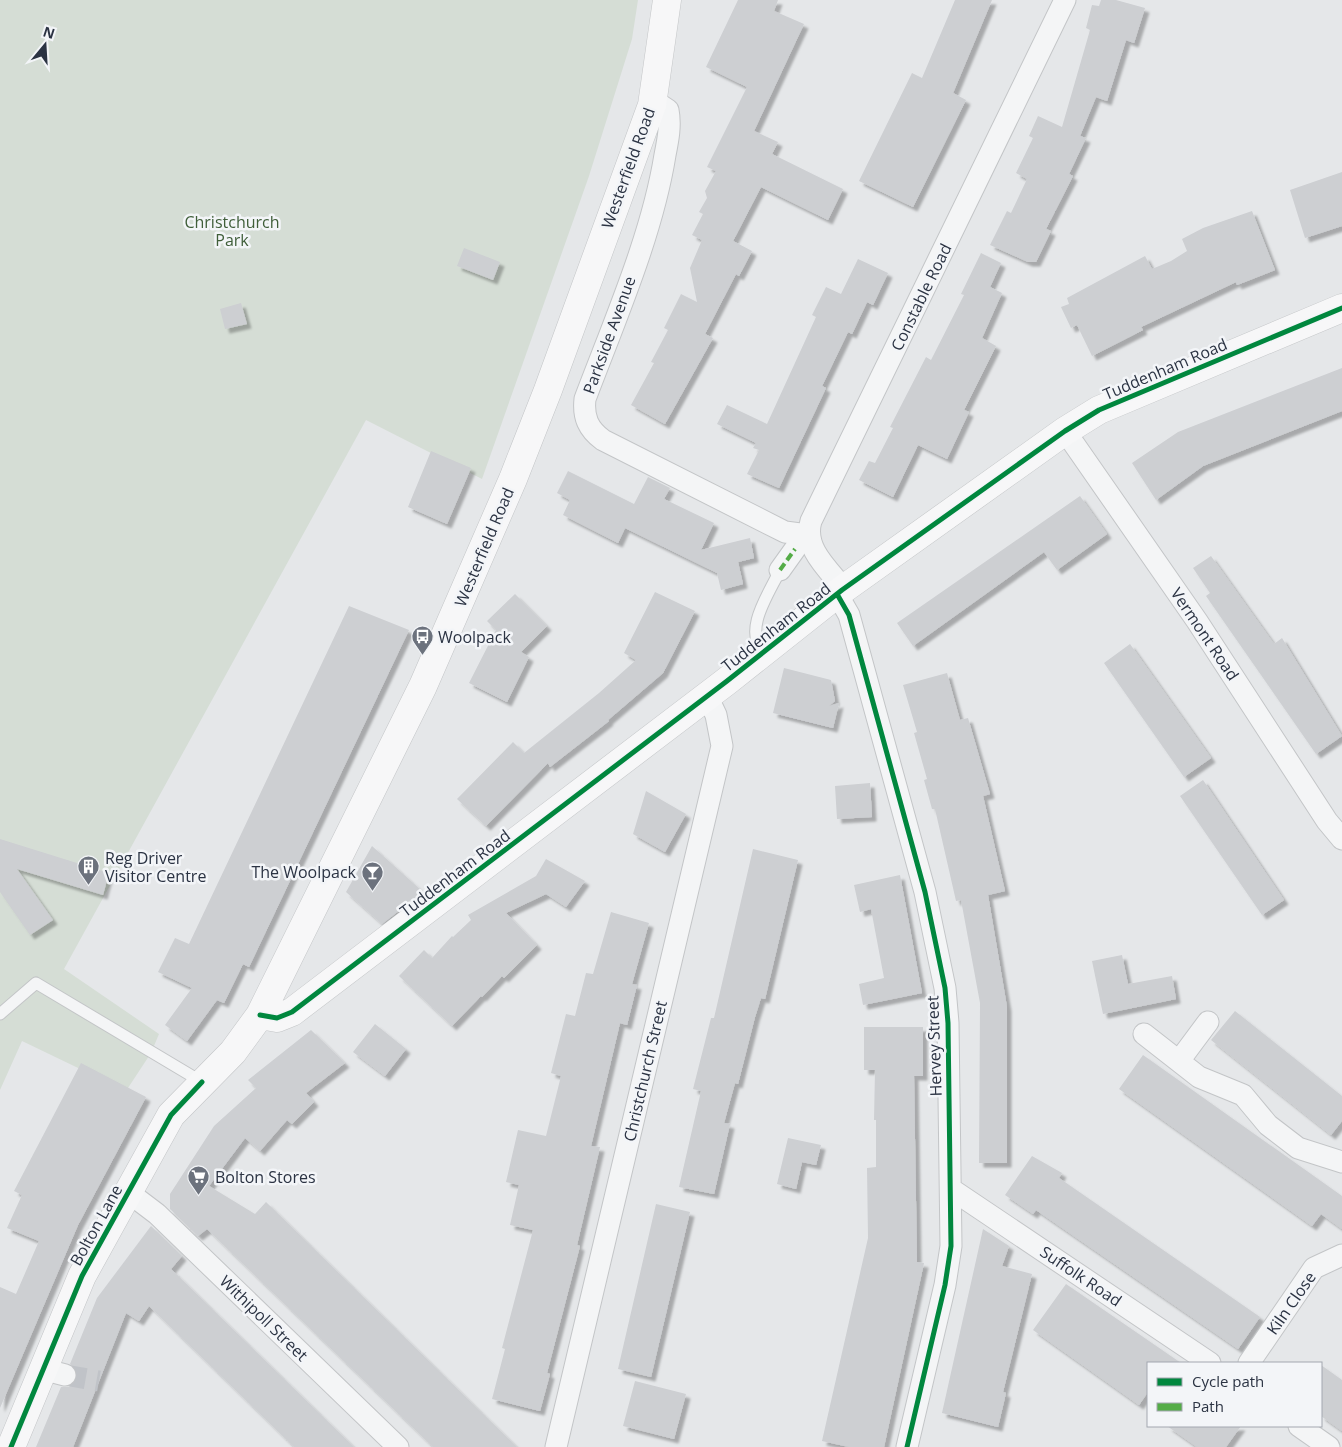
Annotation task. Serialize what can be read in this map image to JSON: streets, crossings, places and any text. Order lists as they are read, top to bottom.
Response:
{
  "streets": {
    "main road": ["Westerfield Road", "Tuddenham Road", "Bolton Lane"],
    "street": [
      "Constable Road",
      "Parkside Avenue",
      "Vermont Road",
      "Hervey Street",
      "Christchurch Street",
      "Suffolk Road",
      "Kiln Close",
      "Withipoll Street"
    ]
  },
  "crossings": [
    ["Westerfield Road", "Parkside Avenue"],
    ["Westerfield Road", "Tuddenham Road"],
    ["Westerfield Road", "Bolton Lane"],
    ["Constable Road", "Parkside Avenue"],
    ["Tuddenham Road", "Vermont Road"],
    ["Tuddenham Road", "Hervey Street"],
    ["Tuddenham Road", "Christchurch Street"],
    ["Hervey Street", "Suffolk Road"],
    ["Bolton Lane", "Withipoll Street"]
  ],
  "parks": ["Christchurch Park"],
  "places": {
    "bus stop": ["Woolpack"],
    "building": ["Reg Driver Visitor Centre"],
    "bar": ["The Woolpack"],
    "supermarket": ["Bolton Stores"]
  },
  "legend": ["Cycle path", "Path"],
  "north": "top"
}
